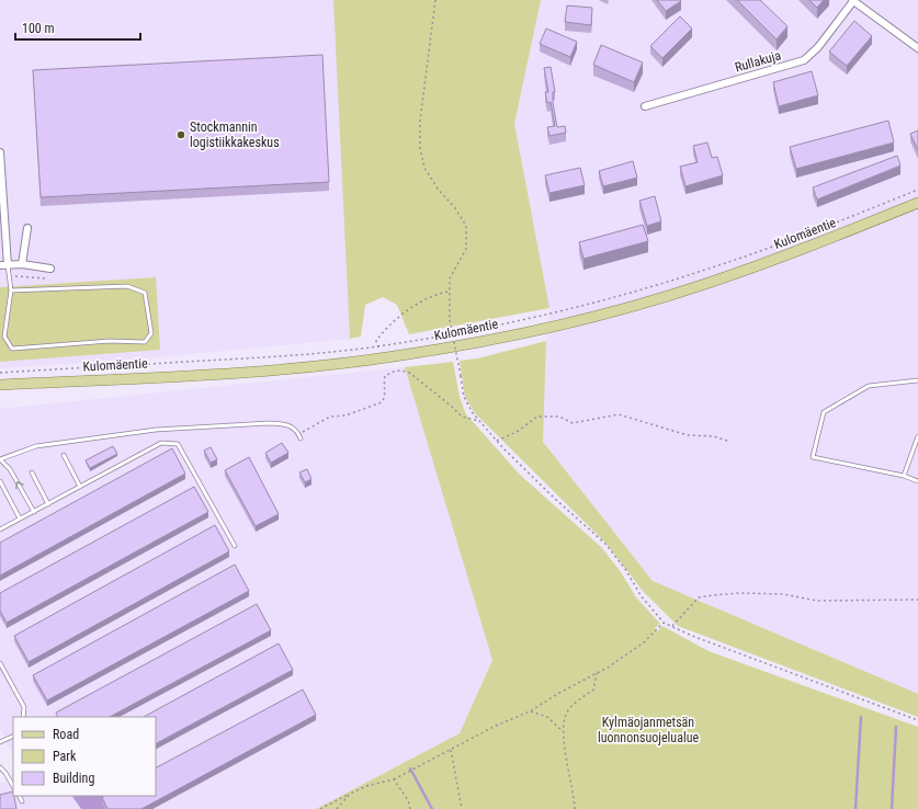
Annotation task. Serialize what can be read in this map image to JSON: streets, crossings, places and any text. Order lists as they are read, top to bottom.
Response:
{
  "streets": {
    "main road": ["Kulomäentie"],
    "street": ["Rullakuja"]
  },
  "parks": ["Kylmäojanmetsän luonnonsuojelualue"],
  "places": ["Stockmannin logistiikkakeskus"],
  "legend": ["Road", "Park", "Building"],
  "scale_bar": "100 m"
}
